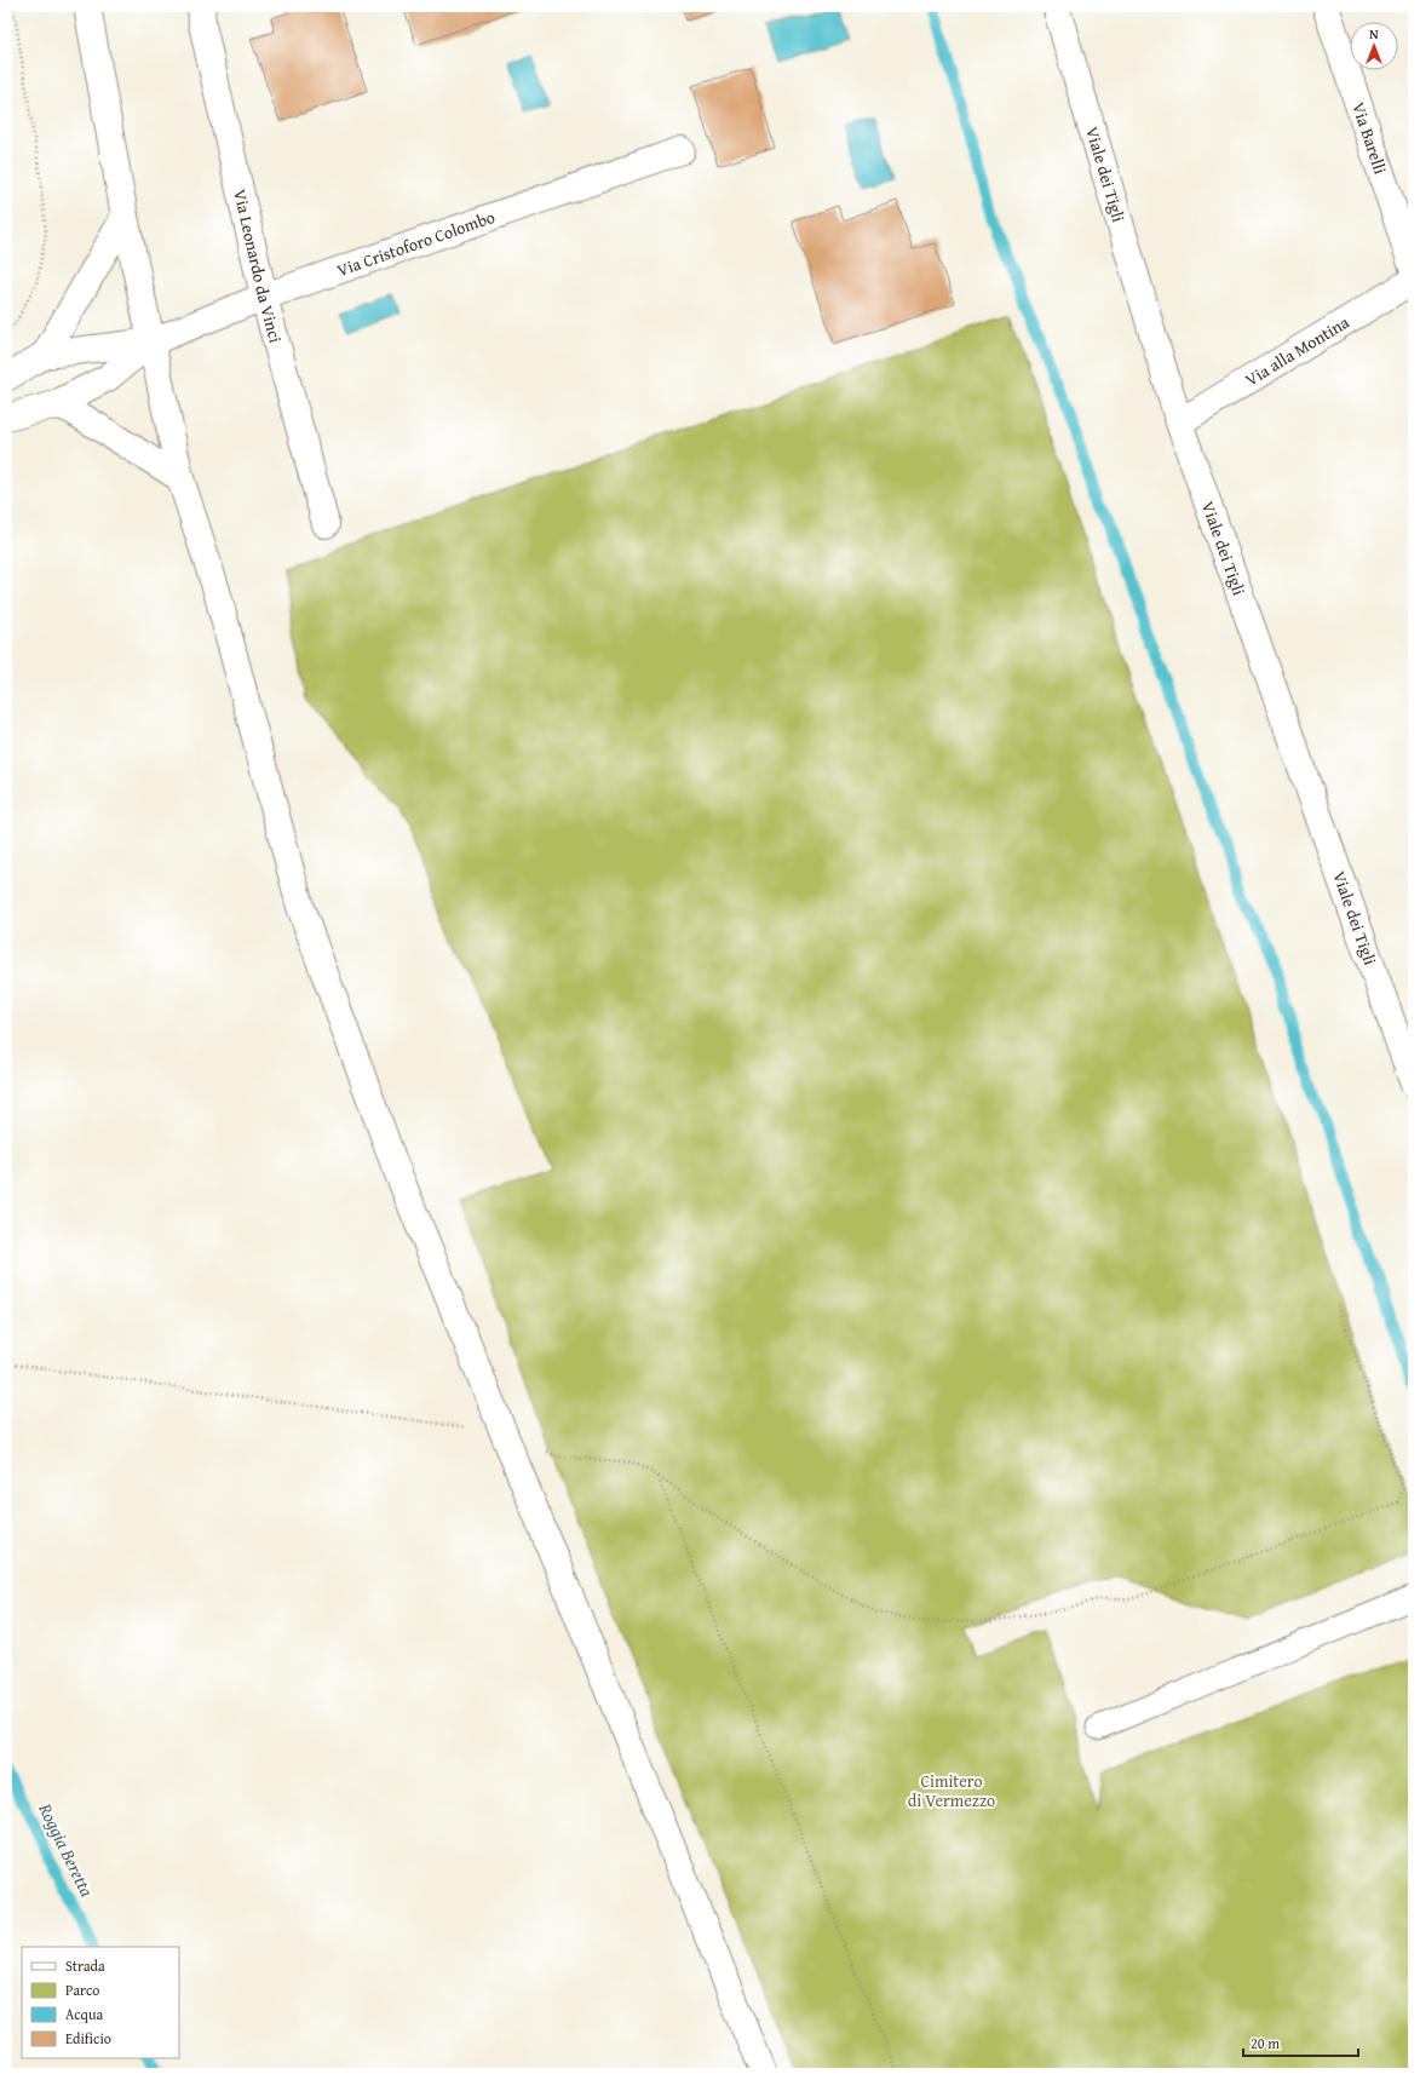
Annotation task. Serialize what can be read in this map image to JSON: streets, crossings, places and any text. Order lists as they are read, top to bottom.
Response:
{
  "streets": {
    "street": [
      "Via Barelli",
      "Viale dei Tigli",
      "Via Cristoforo Colombo",
      "Via Leonardo da Vinci",
      "Via alla Montina"
    ]
  },
  "crossings": [
    ["Viale dei Tigli", "Via alla Montina"],
    ["Via Cristoforo Colombo", "Via Leonardo da Vinci"]
  ],
  "water": ["Roggia Beretta"],
  "parks": ["Cimitero di Vermezzo"],
  "legend": [
    "Strada",
    "Parco",
    "Acqua",
    "Edificio"
  ],
  "scale_bar": "20 m",
  "north": "top"
}
